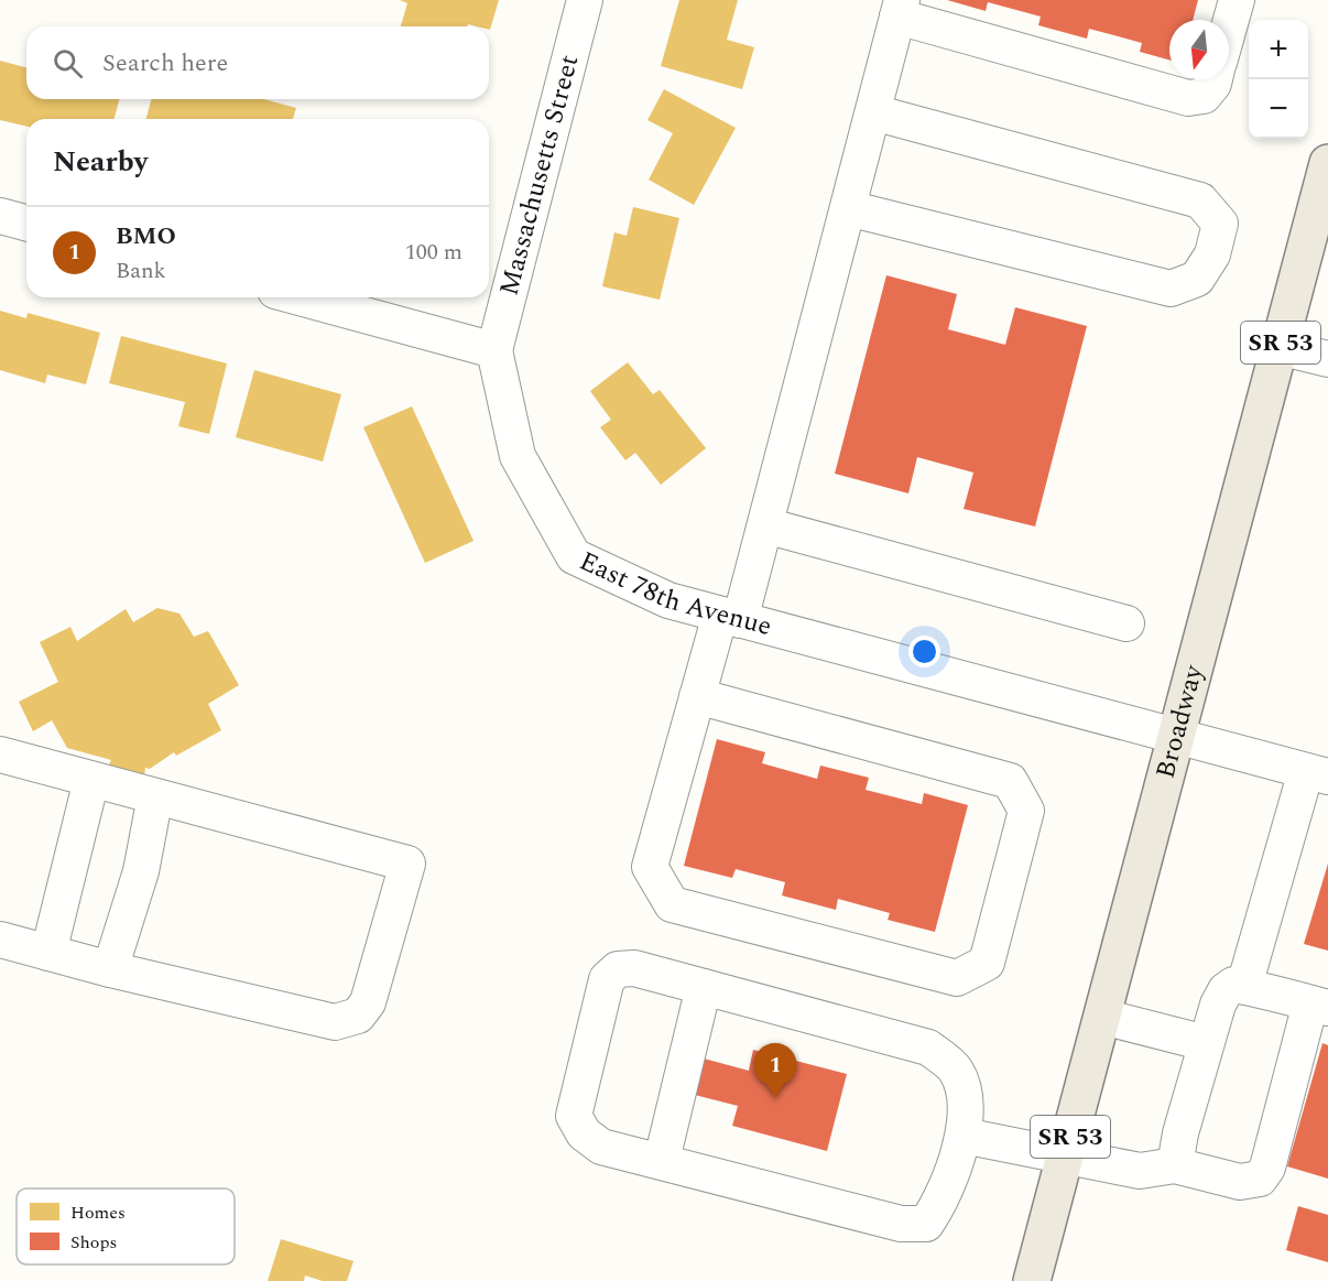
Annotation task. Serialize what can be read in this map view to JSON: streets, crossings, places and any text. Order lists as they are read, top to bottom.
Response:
{
  "streets": {
    "main road": ["SR 53", "Broadway"],
    "street": ["Massachusetts Street", "East 78th Avenue"]
  },
  "crossings": [
    ["Massachusetts Street", "East 78th Avenue"],
    ["East 78th Avenue", "Broadway"]
  ],
  "legend": ["Homes", "Shops"],
  "north": "bottom",
  "page": {
    "map_buttons": ["+", "−"],
    "search": "Search here",
    "heading": "Nearby",
    "list": [
      {
        "mark": "1",
        "name": "BMO",
        "note": "Bank",
        "value": "100 m"
      }
    ],
    "pins": "1"
  }
}
